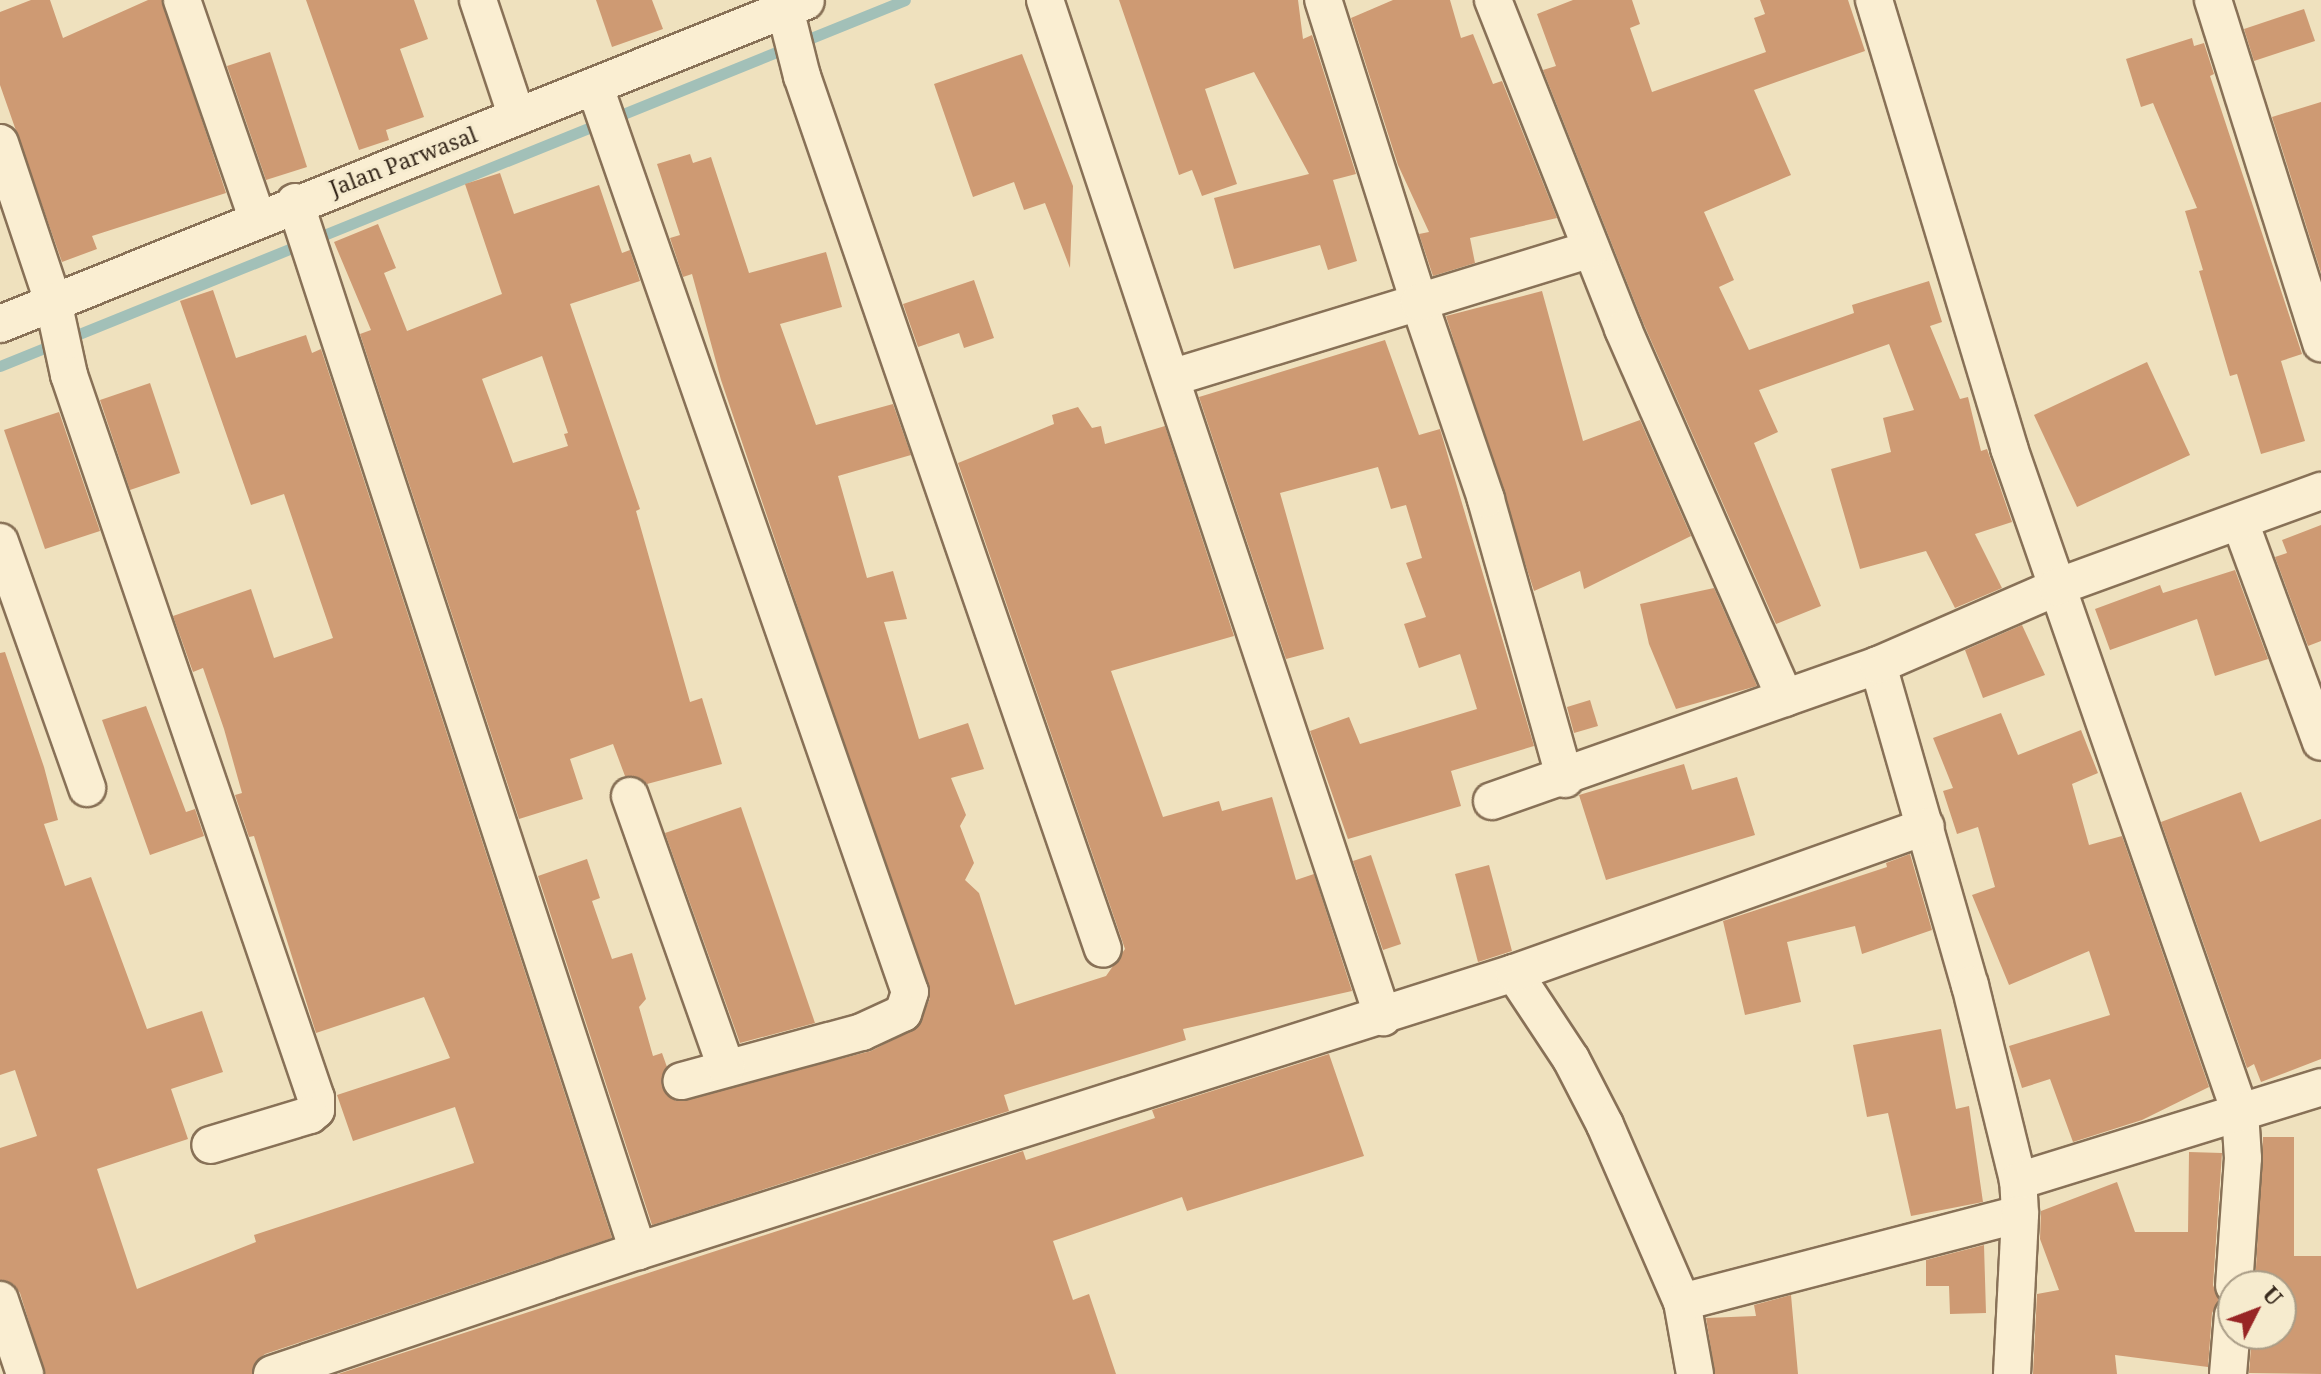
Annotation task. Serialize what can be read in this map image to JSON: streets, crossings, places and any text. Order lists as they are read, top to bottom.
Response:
{
  "streets": {
    "street": ["Jalan Parwasal"]
  },
  "north": "top right"
}
